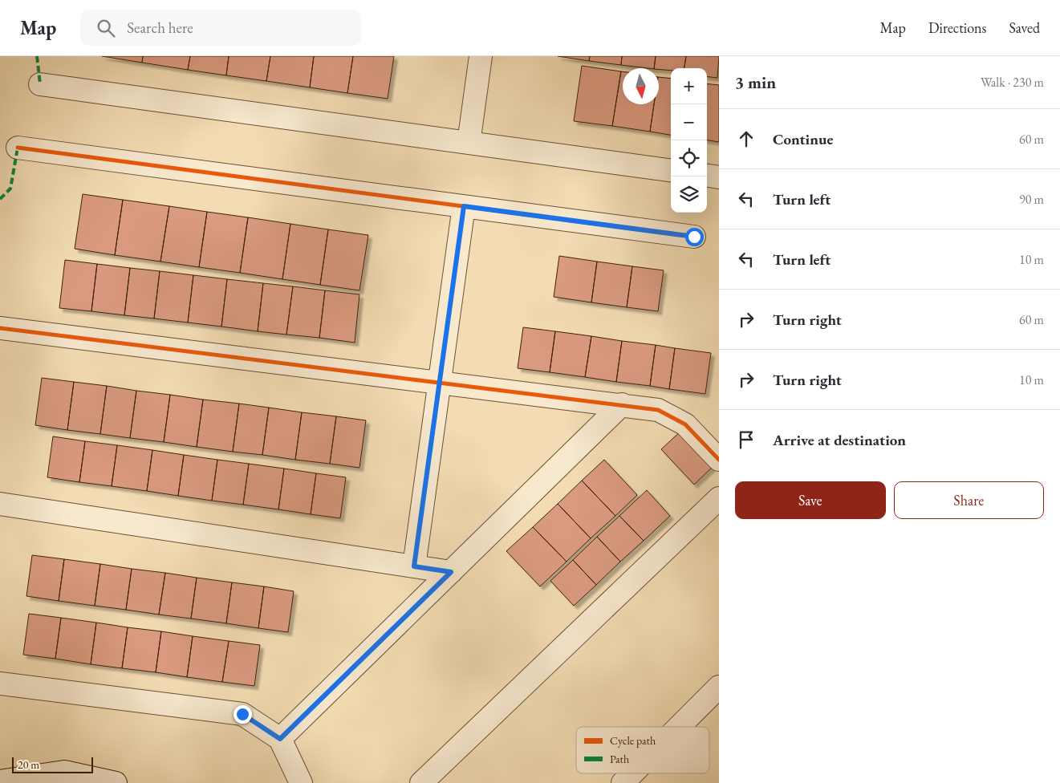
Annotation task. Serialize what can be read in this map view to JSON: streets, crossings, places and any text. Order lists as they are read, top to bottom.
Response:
{
  "legend": ["Cycle path", "Path"],
  "scale_bar": "20 m",
  "north": "bottom",
  "page": {
    "header": "Map",
    "search": "Search here",
    "nav": ["Map", "Directions", "Saved"],
    "heading": ["3 min", "Walk · 230 m"],
    "map_buttons": ["+", "−"],
    "list": [
      ["Continue", "60 m"],
      ["Turn left", "90 m"],
      ["Turn left", "10 m"],
      ["Turn right", "60 m"],
      ["Turn right", "10 m"],
      "Arrive at destination"
    ],
    "buttons": ["Save", "Share"],
    "scale": "20 m"
  }
}
